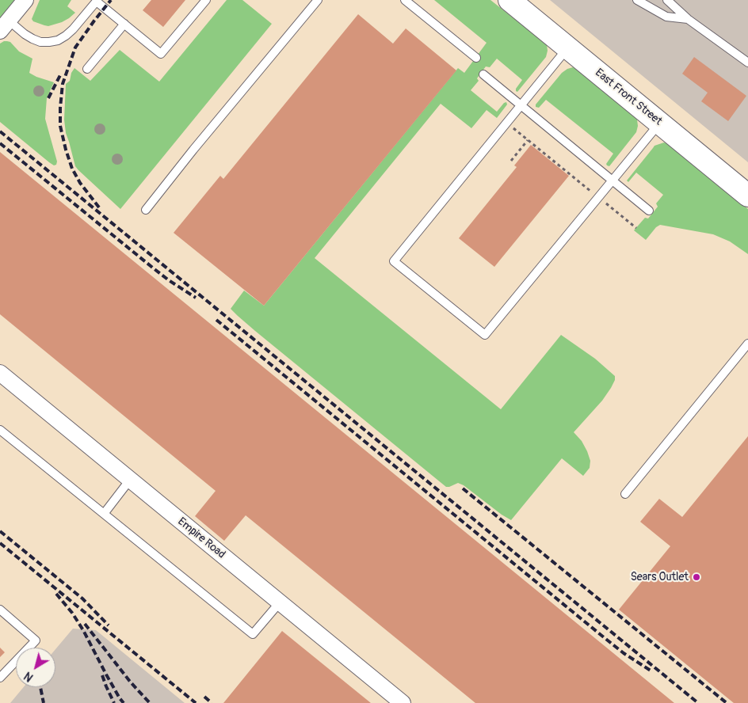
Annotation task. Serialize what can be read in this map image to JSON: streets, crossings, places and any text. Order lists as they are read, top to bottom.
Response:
{
  "streets": {
    "main road": ["East Front Street"],
    "street": ["Empire Road"]
  },
  "places": ["Sears Outlet"],
  "north": "bottom left"
}
